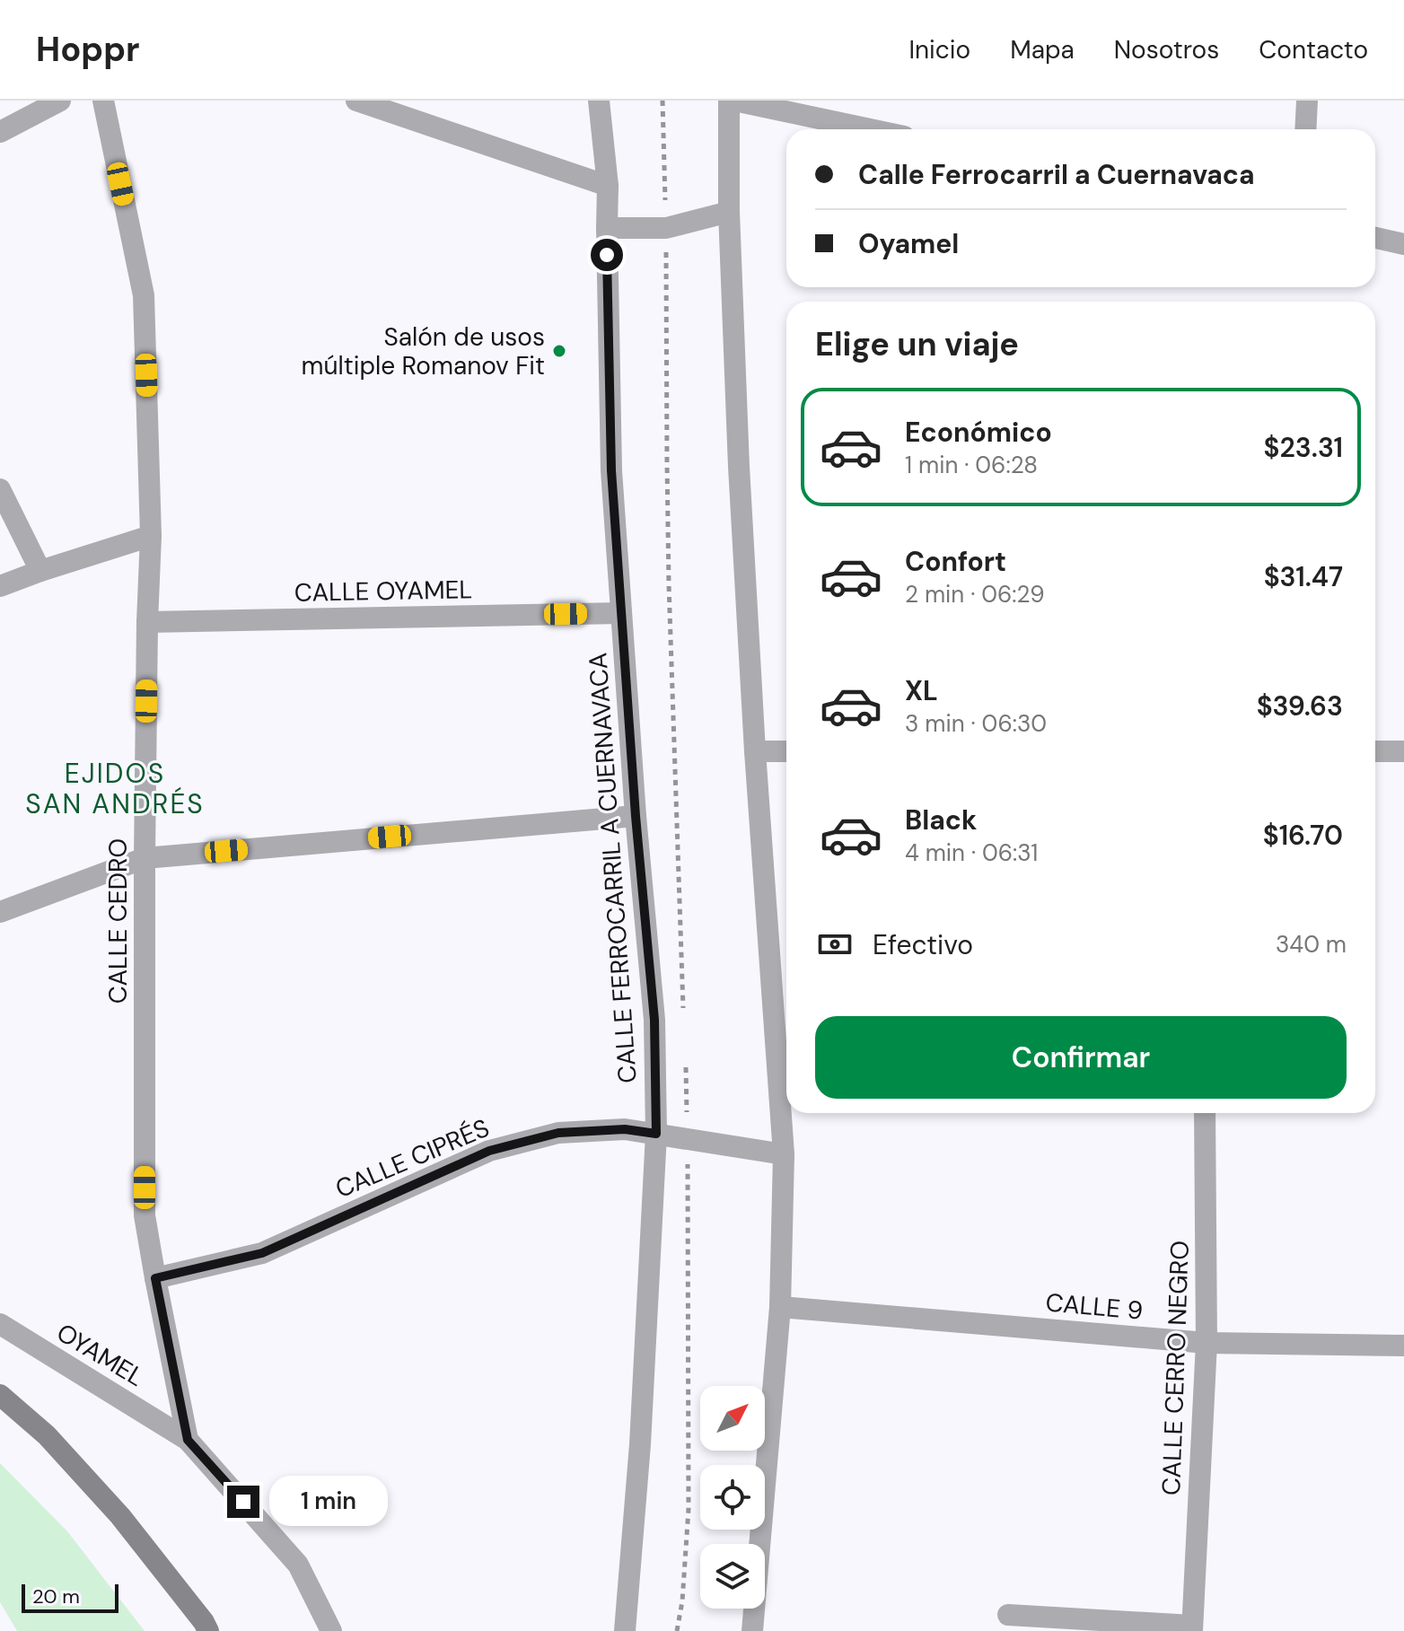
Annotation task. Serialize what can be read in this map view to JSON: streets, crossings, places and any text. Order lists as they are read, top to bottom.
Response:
{
  "streets": {
    "street": [
      "CALLE OYAMEL",
      "CALLE FERROCARRIL A CUERNAVACA",
      "CALLE CEDRO",
      "CALLE CIPRÉS",
      "CALLE 9",
      "OYAMEL",
      "CALLE CERRO NEGRO"
    ]
  },
  "crossings": [
    ["CALLE OYAMEL", "CALLE FERROCARRIL A CUERNAVACA"],
    ["CALLE OYAMEL", "CALLE CEDRO"],
    ["CALLE FERROCARRIL A CUERNAVACA", "CALLE CIPRÉS"],
    ["CALLE CEDRO", "CALLE CIPRÉS"],
    ["CALLE CEDRO", "OYAMEL"],
    ["CALLE 9", "CALLE CERRO NEGRO"]
  ],
  "districts": ["EJIDOS SAN ANDRÉS"],
  "places": ["Salón de usos múltiple Romanov Fit"],
  "scale_bar": "20 m",
  "north": "top right",
  "page": {
    "header": "Hoppr",
    "nav": [
      "Inicio",
      "Mapa",
      "Nosotros",
      "Contacto"
    ],
    "banner": ["Calle Ferrocarril a Cuernavaca", "Oyamel"],
    "heading": "Elige un viaje",
    "list": [
      {
        "name": "Económico",
        "note": "1 min · 06:28",
        "value": "$23.31"
      },
      {
        "name": "Confort",
        "note": "2 min · 06:29",
        "value": "$31.47"
      },
      {
        "name": "XL",
        "note": "3 min · 06:30",
        "value": "$39.63"
      },
      {
        "name": "Black",
        "note": "4 min · 06:31",
        "value": "$16.70"
      }
    ],
    "pay": ["Efectivo", "340 m"],
    "buttons": "Confirmar",
    "bubble": "1 min",
    "scale": "20 m"
  }
}
